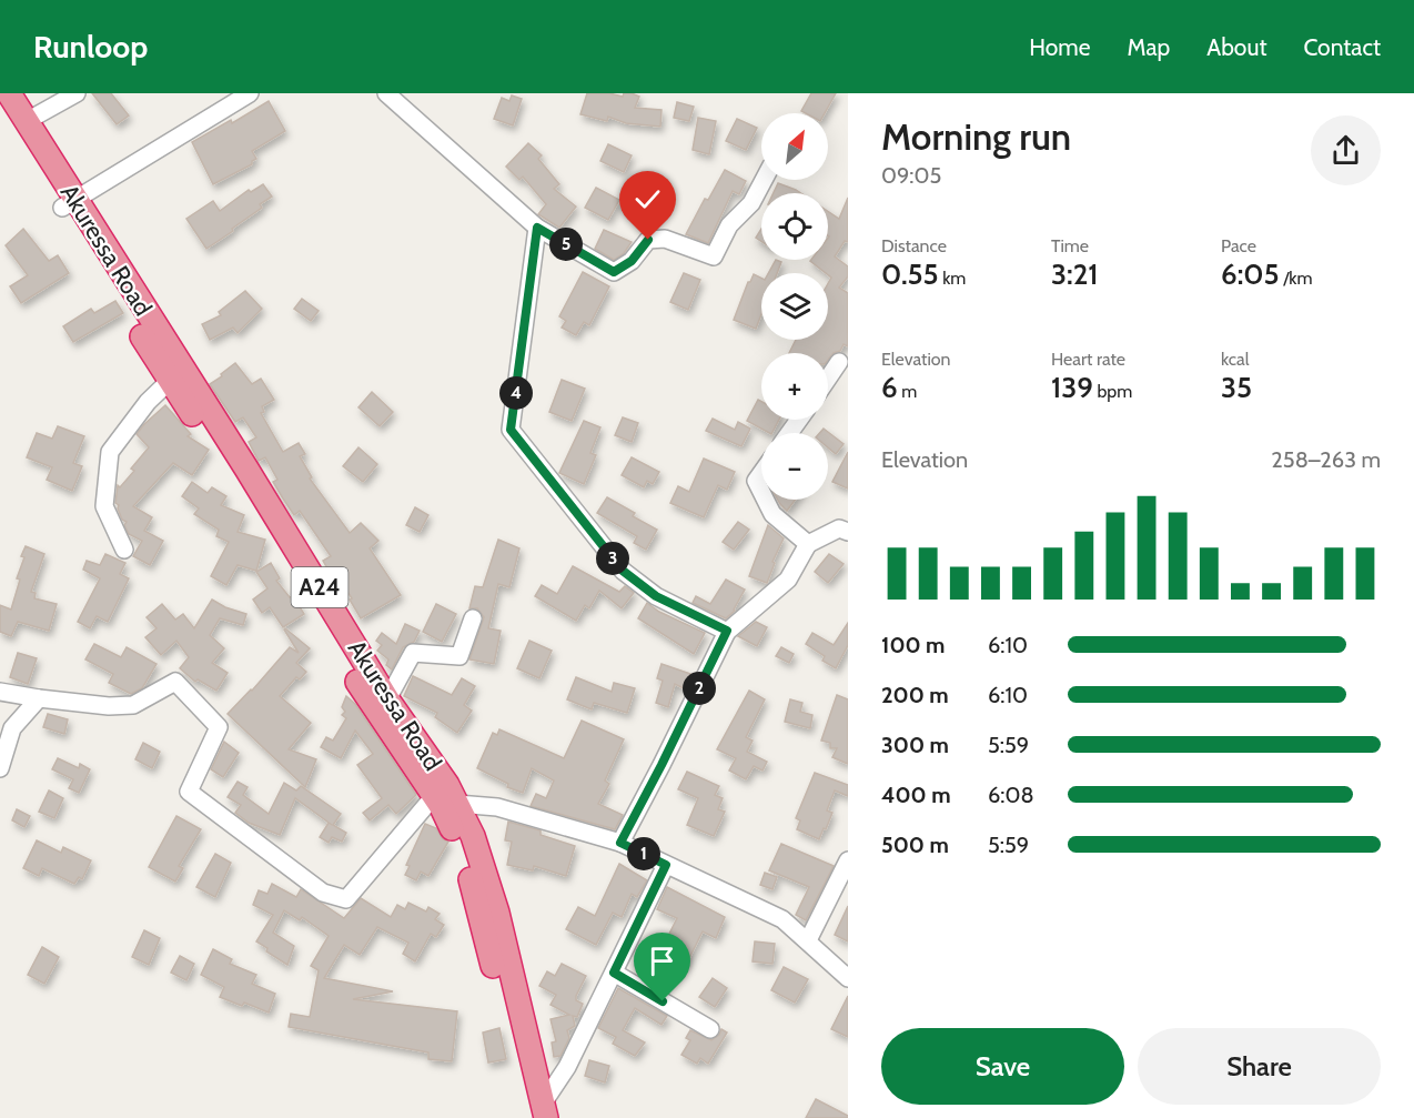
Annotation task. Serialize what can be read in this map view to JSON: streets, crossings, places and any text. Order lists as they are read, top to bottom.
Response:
{
  "streets": {
    "highway": ["Akuressa Road", "A24"]
  },
  "north": "top right",
  "page": {
    "header": "Runloop",
    "nav": [
      "Home",
      "Map",
      "About",
      "Contact"
    ],
    "heading": ["Morning run", "09:05"],
    "map_buttons": ["+", "−"],
    "stats": [
      ["Distance", "0.55 km"],
      ["Time", "3:21"],
      ["Pace", "6:05 /km"],
      ["Elevation", "6 m"],
      ["Heart rate", "139 bpm"],
      ["kcal", "35"]
    ],
    "pins": [
      "5",
      "4",
      "3",
      "2",
      "1"
    ],
    "chart": ["Elevation", "258–263 m"],
    "list": [
      {
        "name": "100 m",
        "note": "6:10"
      },
      {
        "name": "200 m",
        "note": "6:10"
      },
      {
        "name": "300 m",
        "note": "5:59"
      },
      {
        "name": "400 m",
        "note": "6:08"
      },
      {
        "name": "500 m",
        "note": "5:59"
      }
    ],
    "buttons": ["Save", "Share"]
  }
}
